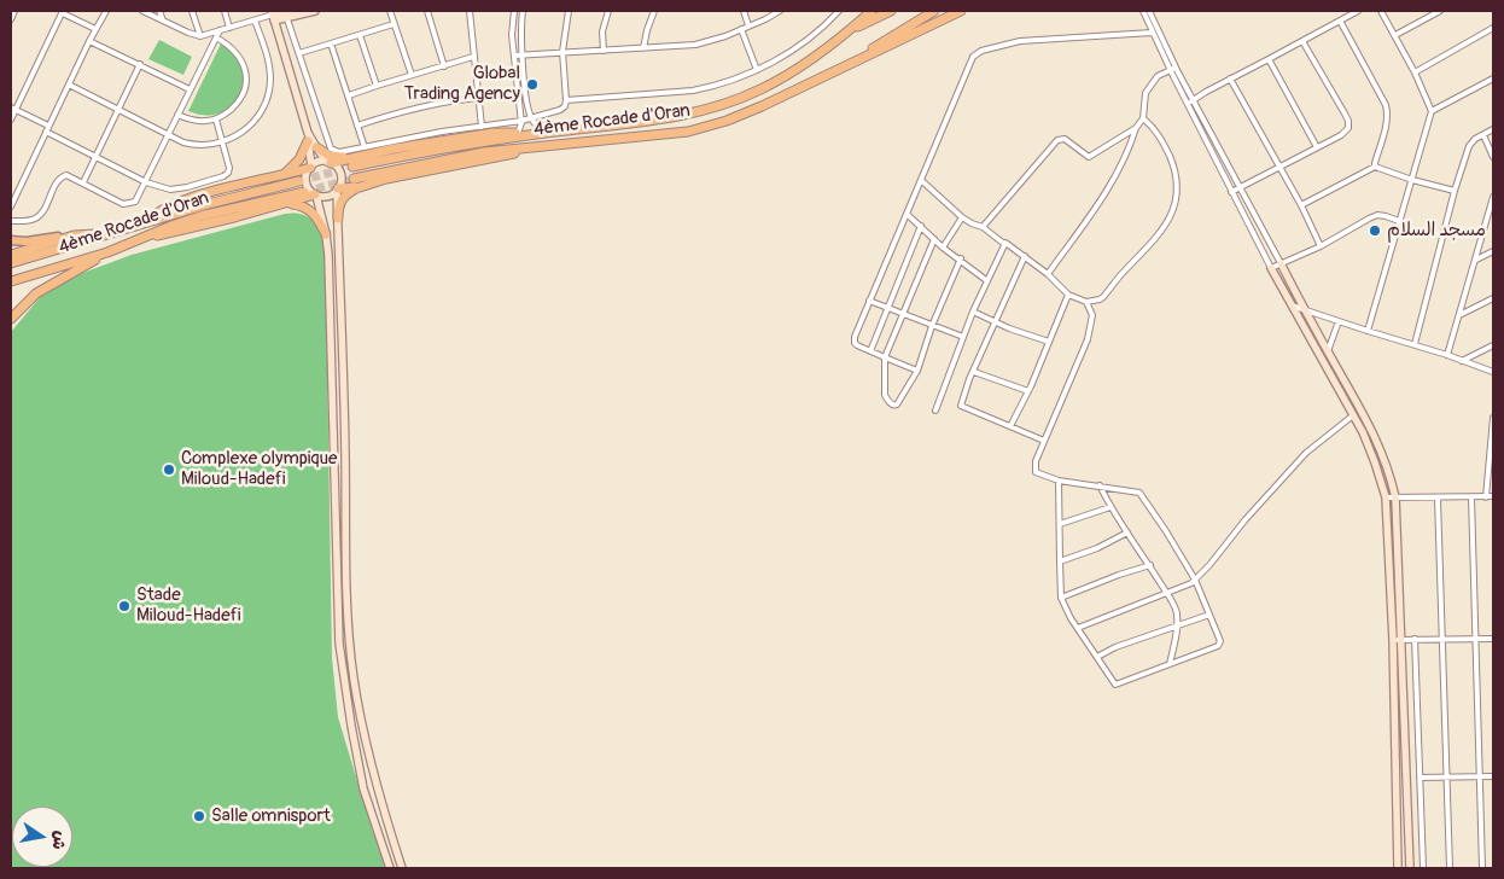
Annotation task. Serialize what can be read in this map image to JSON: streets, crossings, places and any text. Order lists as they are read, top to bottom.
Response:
{
  "streets": {
    "highway": ["4ème Rocade d'Oran"]
  },
  "places": [
    "Global Trading Agency",
    "مسجد السلام",
    "Complexe olympique Miloud-Hadefi",
    "Stade Miloud-Hadefi",
    "Salle omnisport"
  ],
  "north": "right"
}
